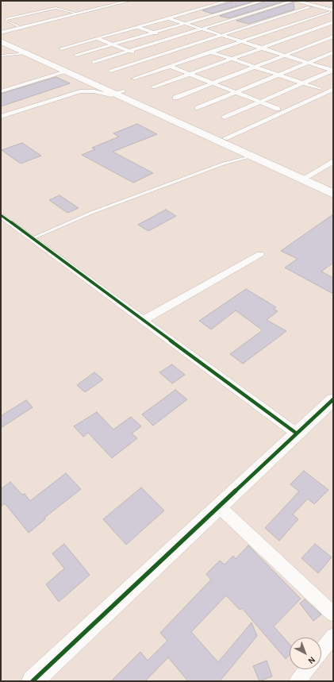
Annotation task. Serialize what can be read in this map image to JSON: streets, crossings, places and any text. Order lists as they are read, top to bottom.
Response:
{
  "north": "bottom right"
}
